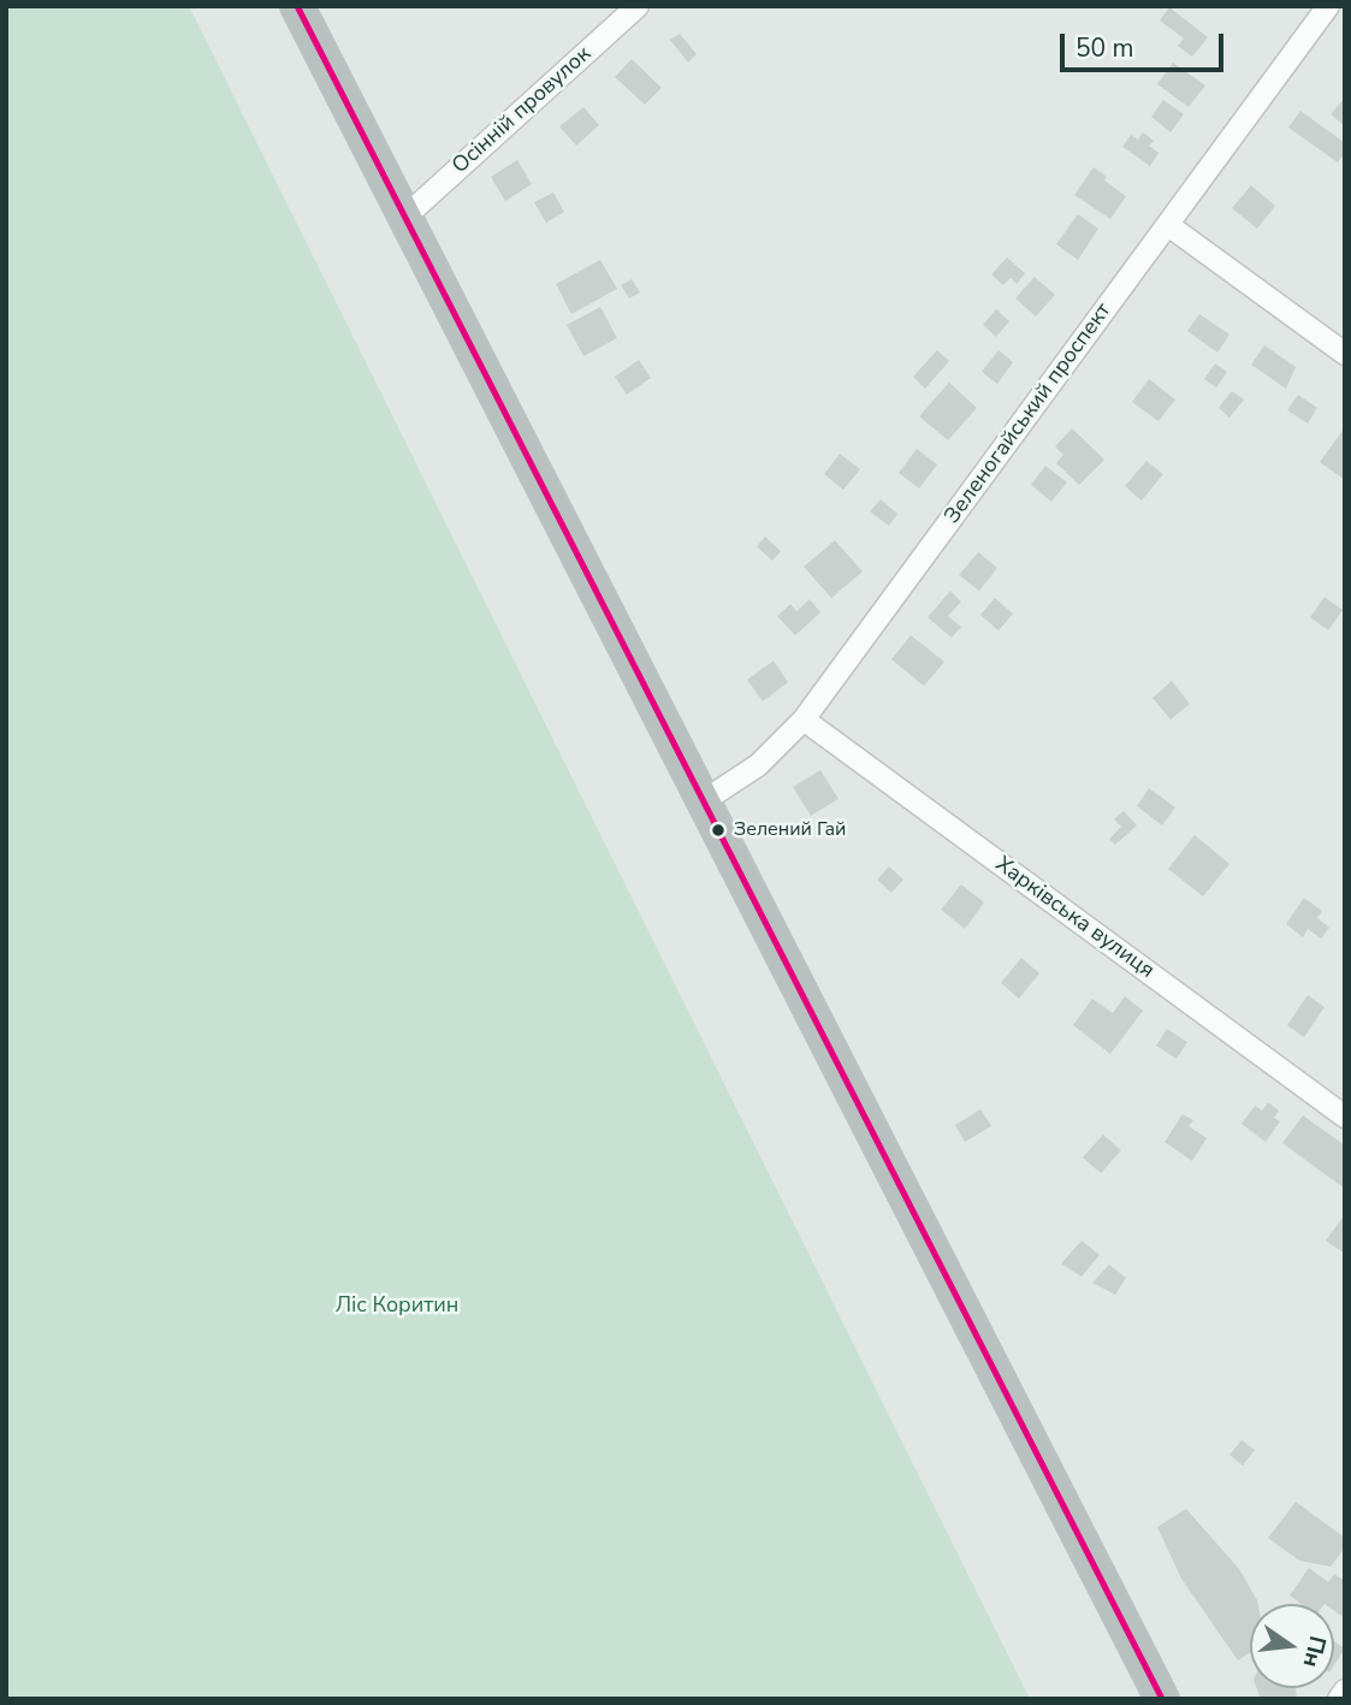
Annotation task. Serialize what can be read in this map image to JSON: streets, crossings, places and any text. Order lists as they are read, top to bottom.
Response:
{
  "streets": {
    "street": ["Осінній провулок", "Зеленогайський проспект", "Харківська вулиця"]
  },
  "crossings": [
    ["Зеленогайський проспект", "Харківська вулиця"]
  ],
  "parks": ["Ліс Коритин"],
  "places": ["Зелений Гай"],
  "scale_bar": "50 m",
  "north": "right"
}
